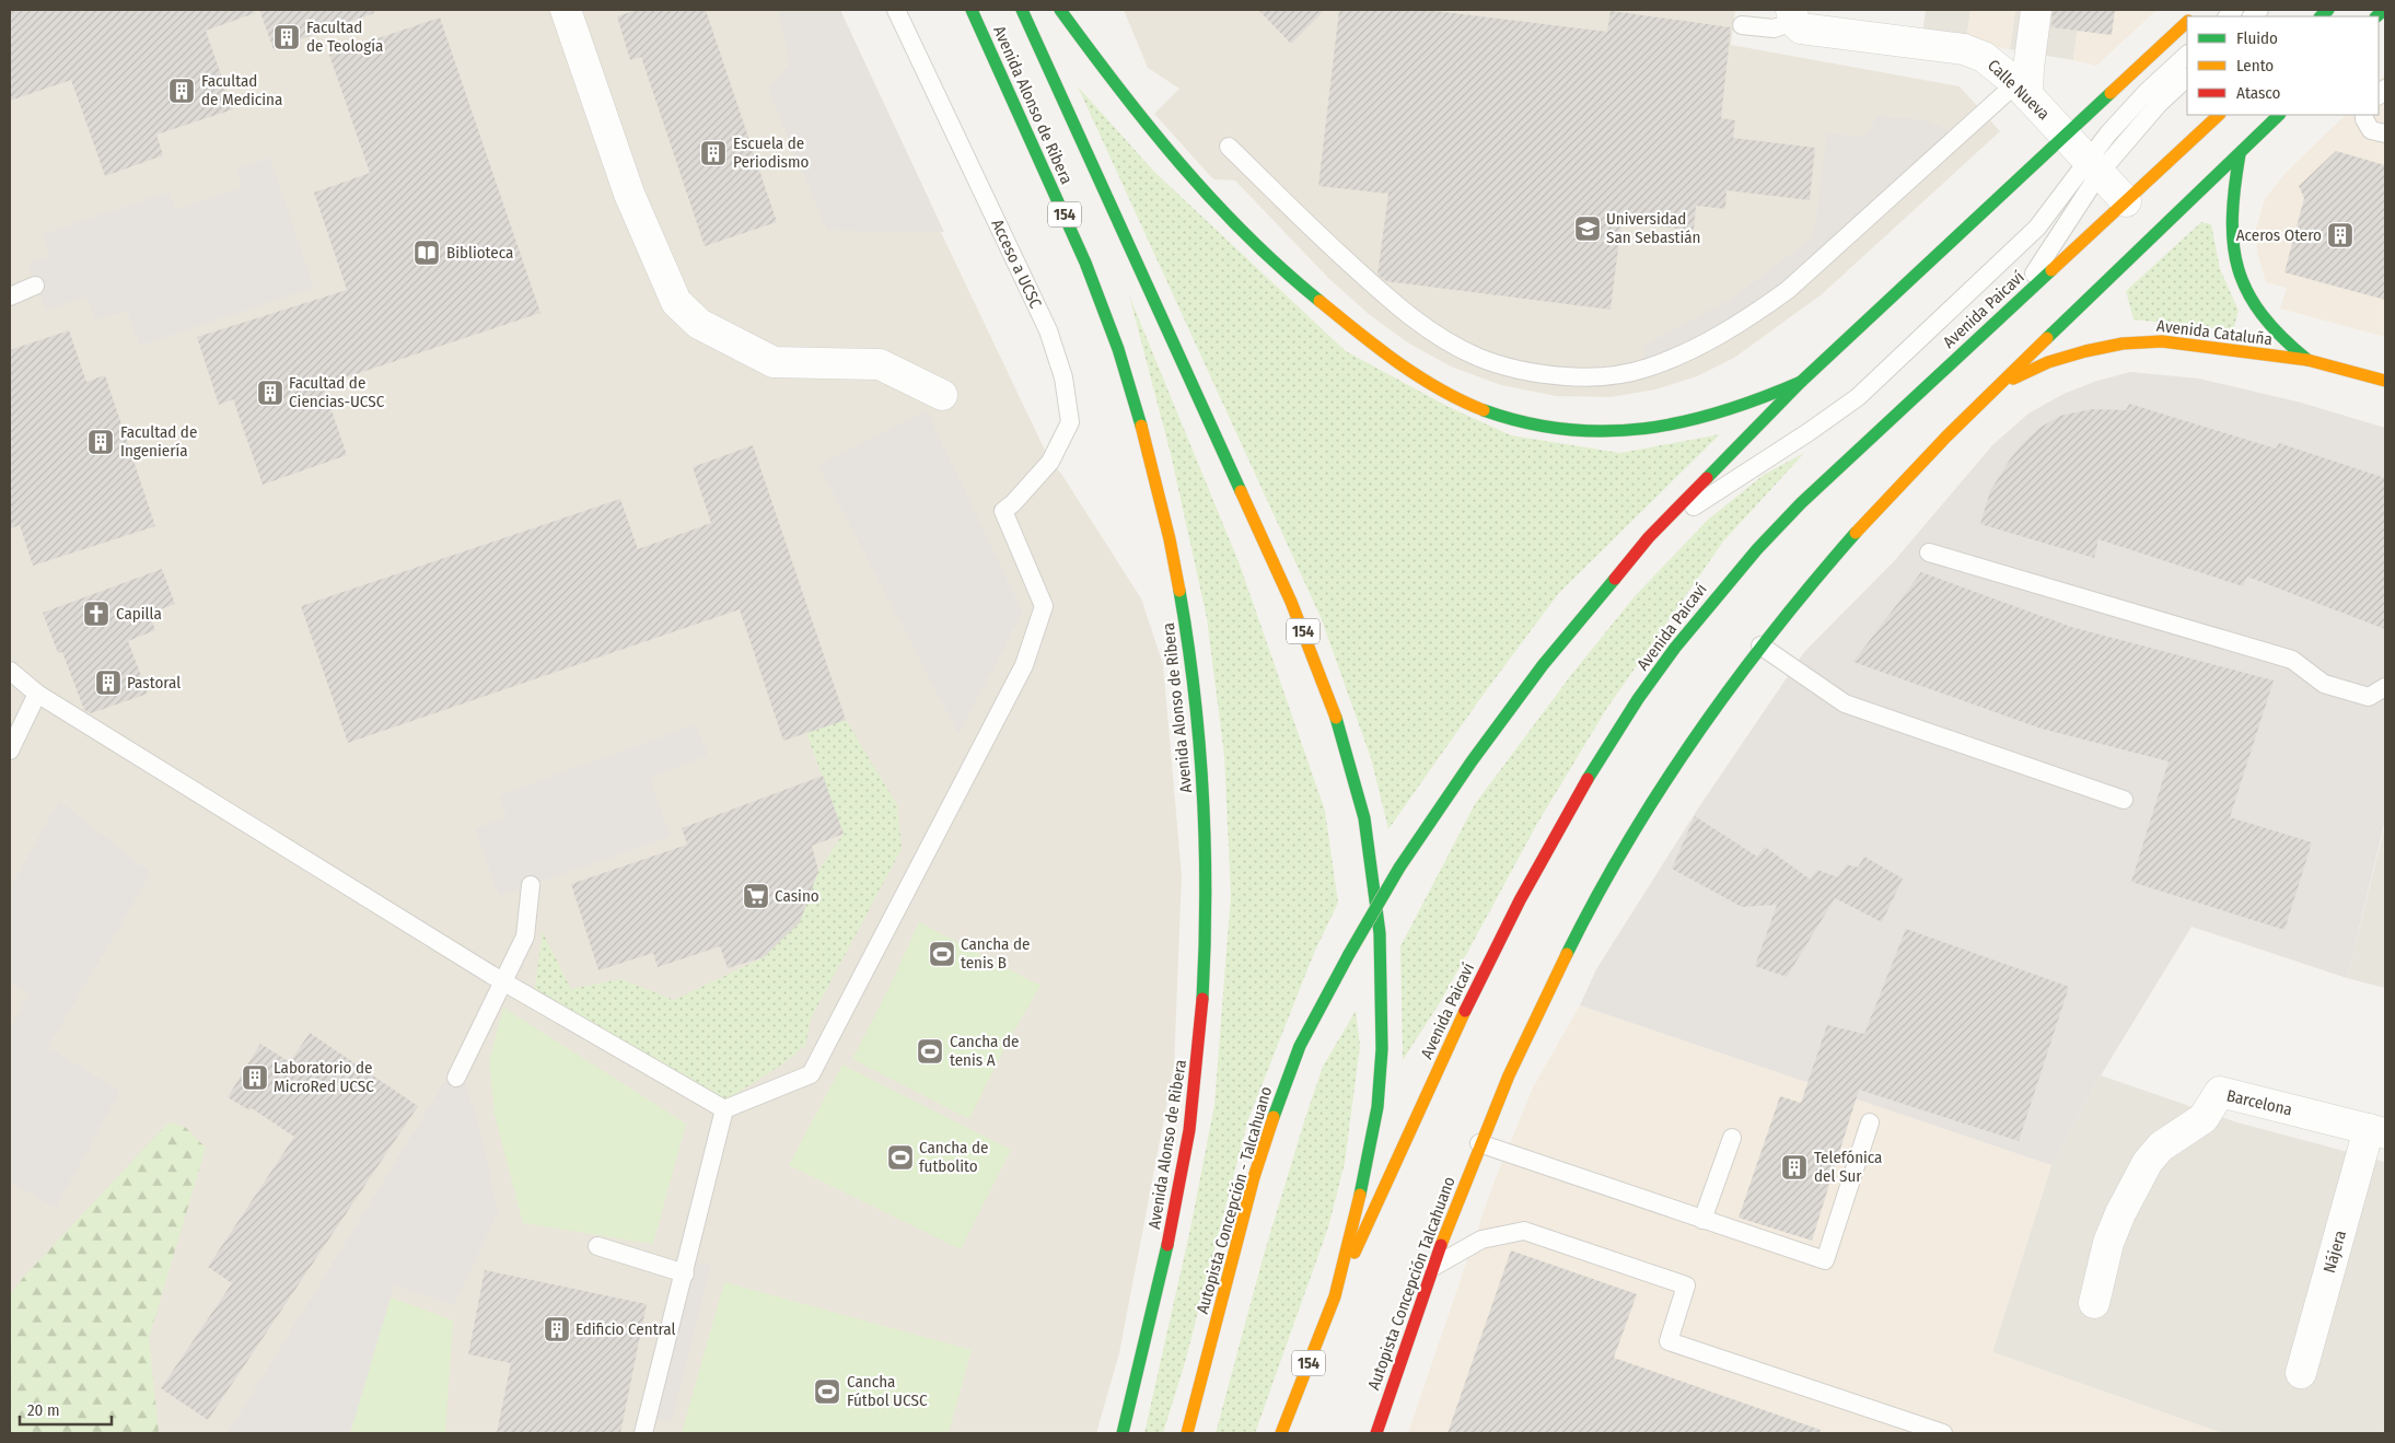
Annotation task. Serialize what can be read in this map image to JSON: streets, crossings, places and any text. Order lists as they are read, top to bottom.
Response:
{
  "streets": {
    "main road": [
      "Avenida Alonso de Ribera",
      "154",
      "Avenida Paicaví",
      "Avenida Cataluña",
      "Autopista Concepción - Talcahuano",
      "Autopista Concepción Talcahuano"
    ],
    "street": ["Calle Nueva", "Barcelona", "Nájera"],
    "lane": ["Acceso a UCSC"]
  },
  "crossings": [
    ["Calle Nueva", "Avenida Paicaví"],
    ["Avenida Alonso de Ribera", "154"],
    ["Avenida Alonso de Ribera", "Avenida Paicaví"],
    ["154", "Avenida Paicaví"],
    ["Barcelona", "Nájera"]
  ],
  "places": {
    "building": [
      "Facultad de Teología",
      "Facultad de Medicina",
      "Escuela de Periodismo",
      "Aceros Otero",
      "Facultad de Ciencias-UCSC",
      "Facultad de Ingeniería",
      "Pastoral",
      "Laboratorio de MicroRed UCSC",
      "Telefónica del Sur",
      "Edificio Central"
    ],
    "school or university": ["Universidad San Sebastián"],
    "library": ["Biblioteca"],
    "church": ["Capilla"],
    "supermarket": ["Casino"],
    "sports": [
      "Cancha de tenis B",
      "Cancha de tenis A",
      "Cancha de futbolito",
      "Cancha Fútbol UCSC"
    ]
  },
  "legend": ["Fluido", "Lento", "Atasco"],
  "scale_bar": "20 m"
}
